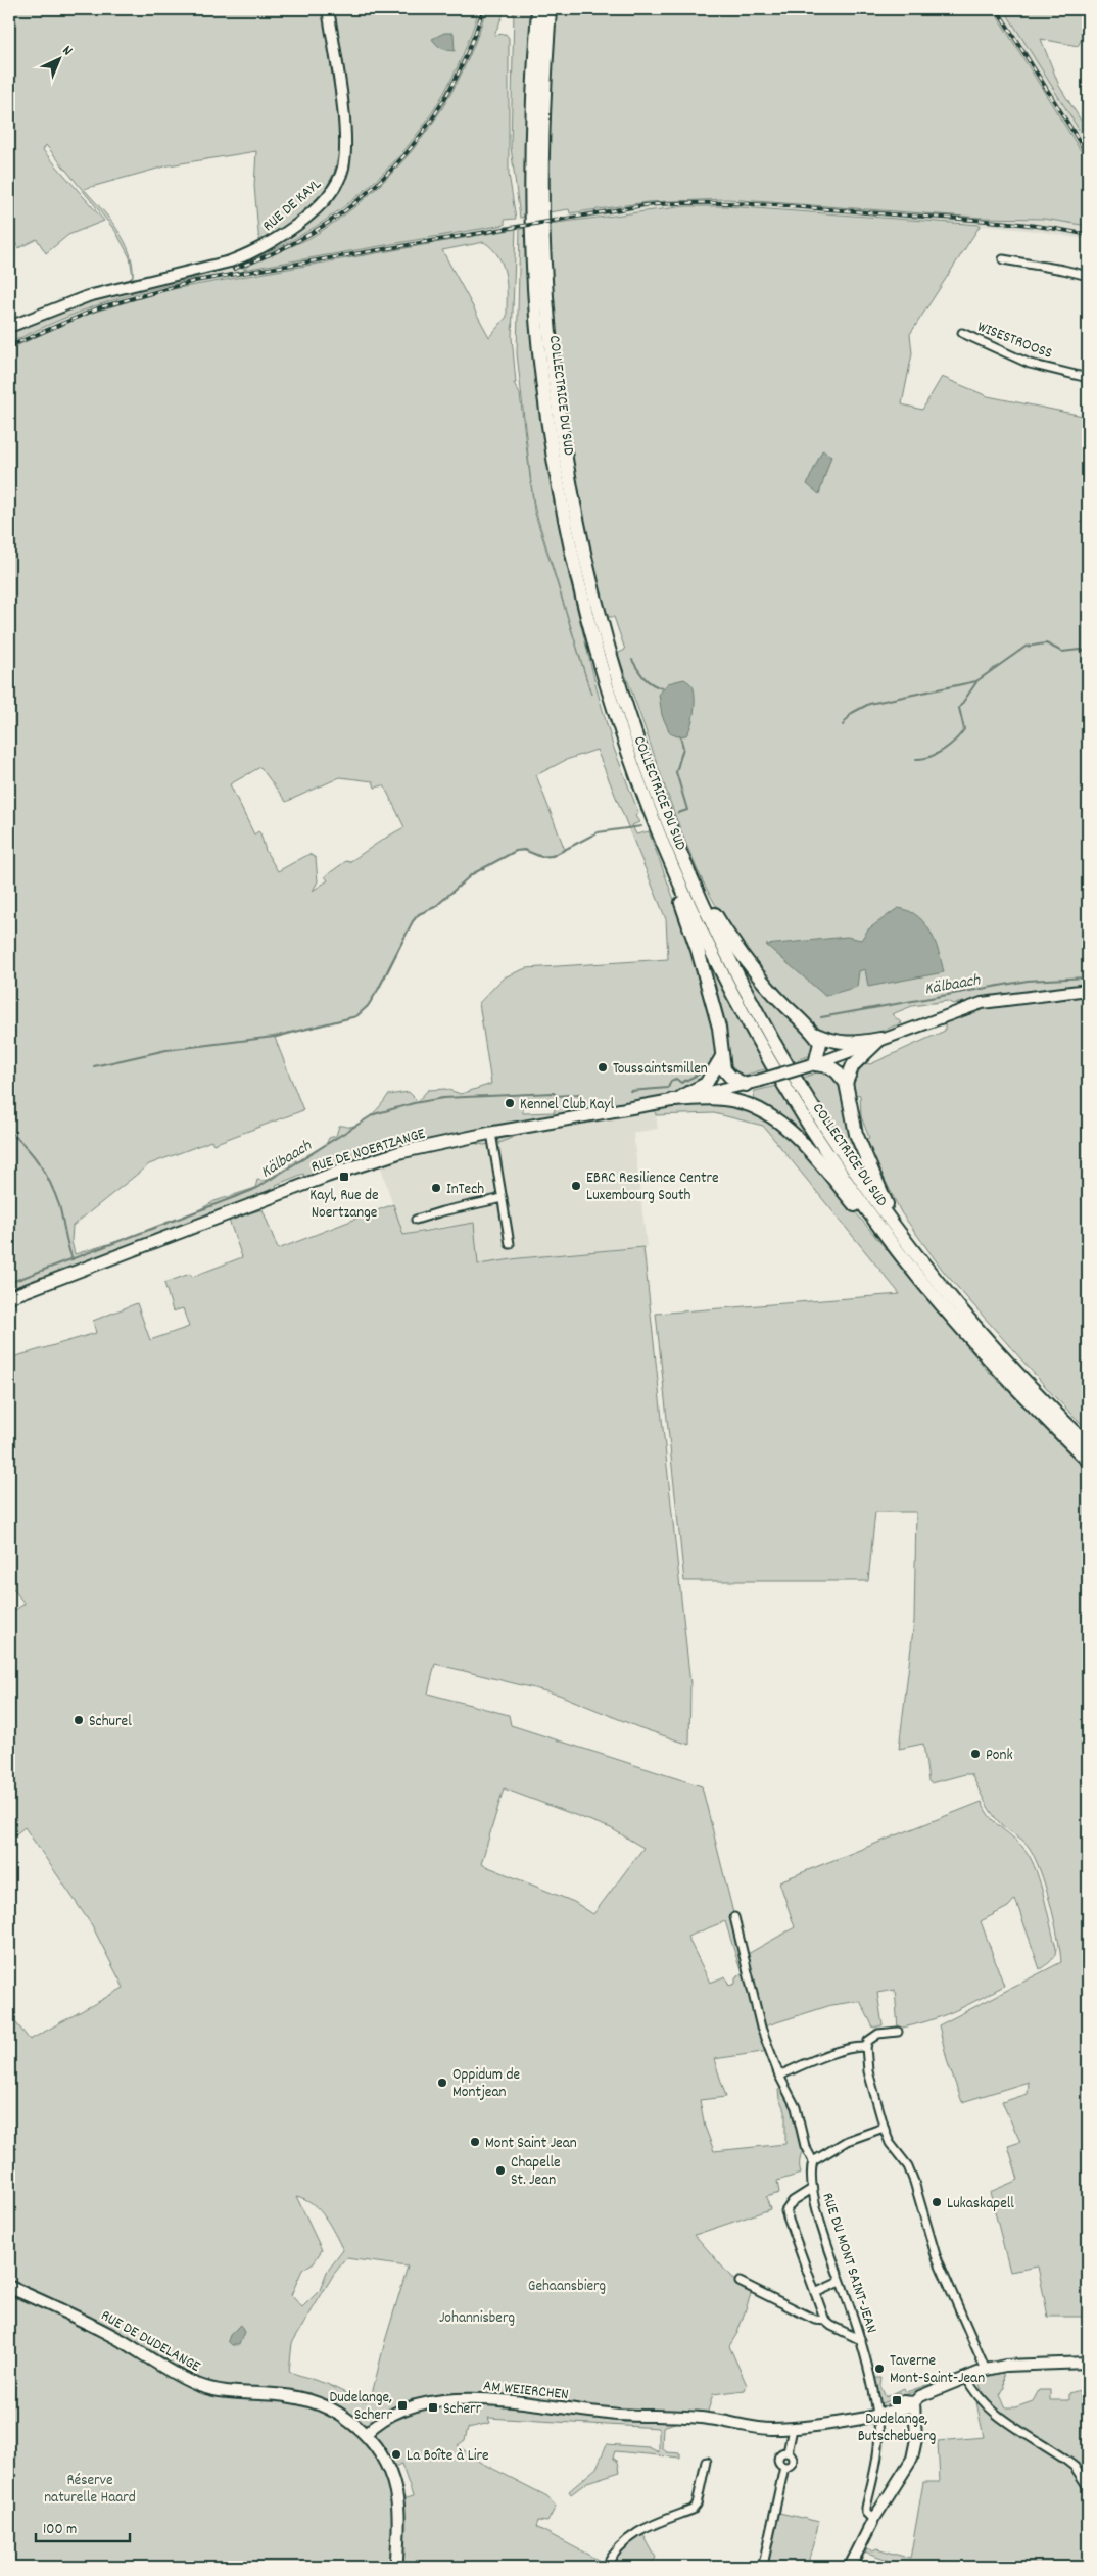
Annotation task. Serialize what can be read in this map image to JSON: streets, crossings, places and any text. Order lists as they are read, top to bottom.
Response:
{
  "streets": {
    "highway": ["COLLECTRICE DU SUD"],
    "main road": [
      "RUE DE KAYL",
      "RUE DE NOERTZANGE",
      "RUE DE DUDELANGE",
      "AM WEIERCHEN"
    ],
    "street": ["WISESTROOSS", "RUE DU MONT SAINT-JEAN"]
  },
  "crossings": [
    ["RUE DE DUDELANGE", "AM WEIERCHEN"]
  ],
  "water": ["Kälbaach"],
  "parks": ["Gehaansbierg", "Johannisberg", "Réserve naturelle Haard"],
  "places": {
    "other": [
      "Toussaintsmillen",
      "Kennel Club Kayl",
      "EBRC Resilience Centre Luxembourg South",
      "InTech",
      "Schurel",
      "Ponk",
      "Oppidum de Montjean",
      "Mont Saint Jean",
      "Chapelle St. Jean",
      "Lukaskapell",
      "Taverne Mont-Saint-Jean",
      "La Boîte à Lire"
    ],
    "transit": [
      "Kayl, Rue de Noertzange",
      "Dudelange, Butschebuerg",
      "Dudelange, Scherr",
      "Scherr"
    ]
  },
  "scale_bar": "100 m",
  "north": "top right"
}
